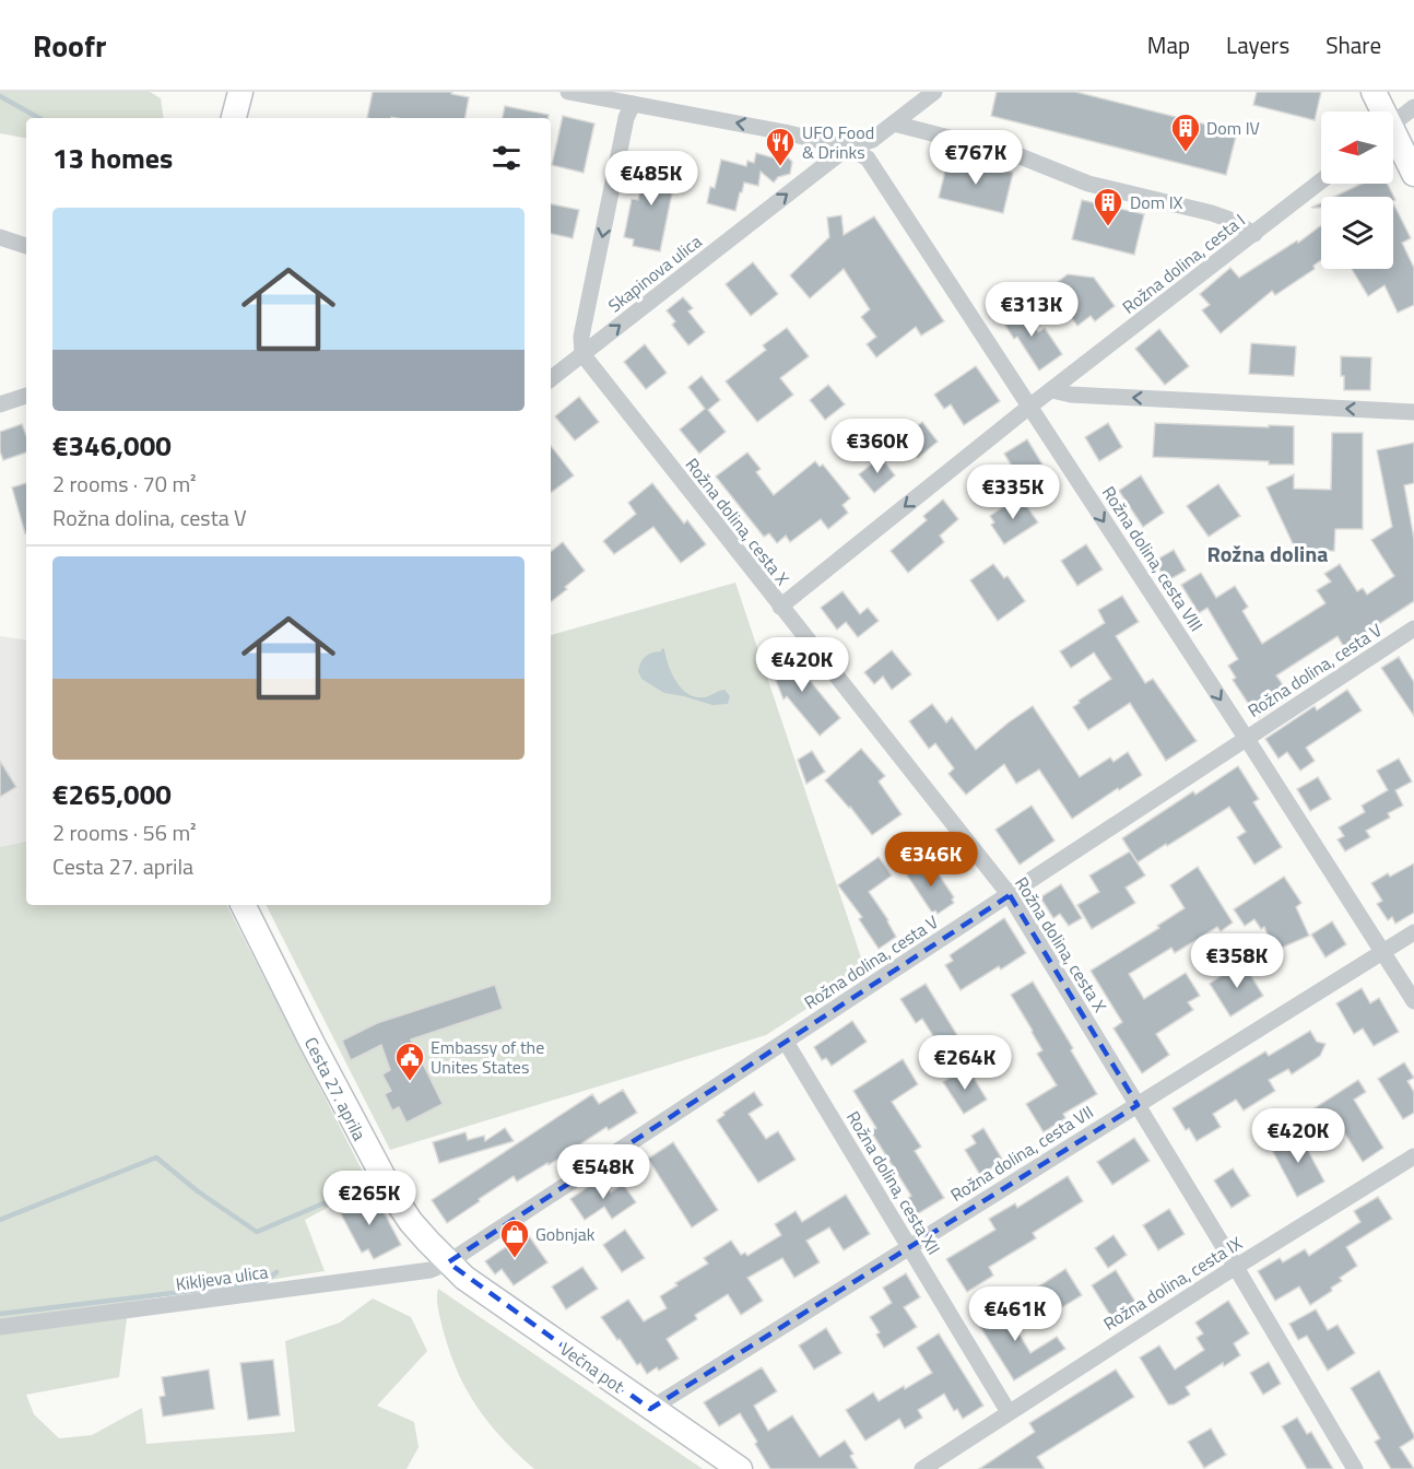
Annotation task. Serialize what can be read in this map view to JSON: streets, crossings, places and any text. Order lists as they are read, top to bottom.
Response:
{
  "streets": {
    "main road": ["Cesta 27. aprila", "Večna pot"],
    "street": [
      "Rožna dolina, cesta I",
      "Skapinova ulica",
      "Rožna dolina, cesta X",
      "Rožna dolina, cesta VIII",
      "Rožna dolina, cesta V",
      "Rožna dolina, cesta VII",
      "Rožna dolina, cesta XII",
      "Kikljeva ulica",
      "Rožna dolina, cesta IX"
    ]
  },
  "crossings": [
    ["Rožna dolina, cesta I", "Rožna dolina, cesta X"],
    ["Rožna dolina, cesta I", "Rožna dolina, cesta VIII"],
    ["Skapinova ulica", "Rožna dolina, cesta X"],
    ["Skapinova ulica", "Rožna dolina, cesta VIII"],
    ["Rožna dolina, cesta X", "Rožna dolina, cesta V"],
    ["Rožna dolina, cesta X", "Rožna dolina, cesta VII"],
    ["Rožna dolina, cesta X", "Rožna dolina, cesta IX"],
    ["Rožna dolina, cesta VIII", "Rožna dolina, cesta V"],
    ["Rožna dolina, cesta VIII", "Rožna dolina, cesta VII"],
    ["Rožna dolina, cesta V", "Cesta 27. aprila"],
    ["Rožna dolina, cesta V", "Rožna dolina, cesta XII"],
    ["Rožna dolina, cesta V", "Kikljeva ulica"],
    ["Rožna dolina, cesta V", "Večna pot"],
    ["Cesta 27. aprila", "Kikljeva ulica"],
    ["Cesta 27. aprila", "Večna pot"],
    ["Rožna dolina, cesta VII", "Rožna dolina, cesta XII"],
    ["Rožna dolina, cesta VII", "Večna pot"],
    ["Rožna dolina, cesta XII", "Rožna dolina, cesta IX"],
    ["Kikljeva ulica", "Večna pot"]
  ],
  "one_way": ["Rožna dolina, cesta I", "Skapinova ulica", "Rožna dolina, cesta VIII"],
  "districts": ["Rožna dolina"],
  "places": {
    "building": ["Dom IV", "Dom IX"],
    "restaurant": ["UFO Food & Drinks"],
    "public building": ["Embassy of the Unites States"],
    "shop": ["Gobnjak"]
  },
  "north": "left",
  "page": {
    "header": "Roofr",
    "nav": ["Map", "Layers", "Share"],
    "heading": "13 homes",
    "price": [
      "€767K",
      "€485K",
      "€313K",
      "€360K",
      "€335K",
      "€420K",
      "€346K",
      "€358K",
      "€264K",
      "€420K",
      "€548K",
      "€265K",
      "€461K"
    ],
    "list": [
      {
        "name": "€346,000",
        "note": "2 rooms · 70 m² · Rožna dolina, cesta V"
      },
      {
        "name": "€265,000",
        "note": "2 rooms · 56 m² · Cesta 27. aprila"
      }
    ]
  }
}
